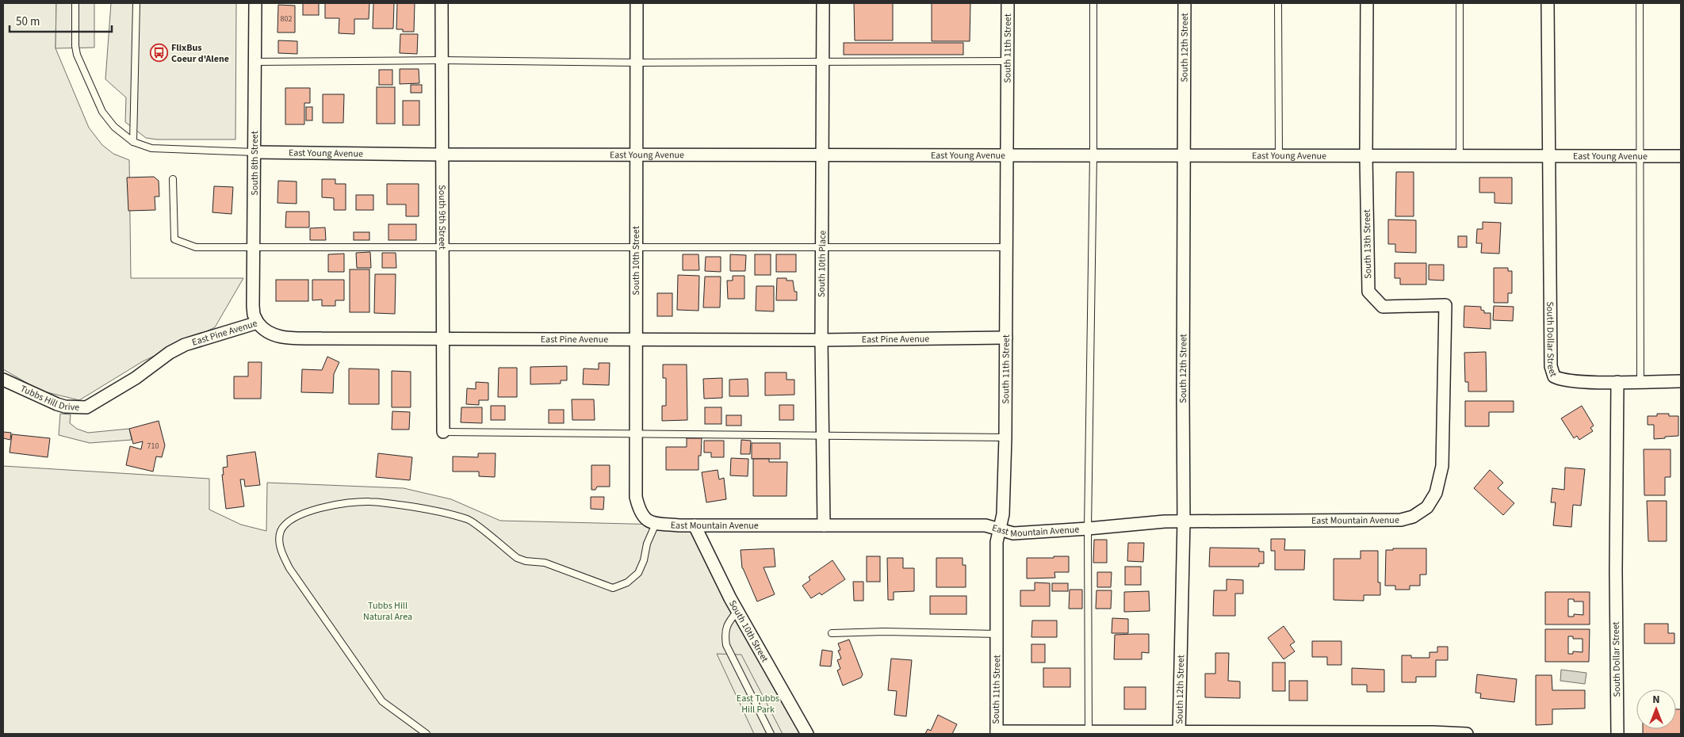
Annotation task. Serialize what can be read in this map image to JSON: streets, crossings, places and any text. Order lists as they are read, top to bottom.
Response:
{
  "streets": {
    "street": [
      "South 11th Street",
      "South 12th Street",
      "East Young Avenue",
      "South 8th Street",
      "South 9th Street",
      "South 13th Street",
      "South 10th Street",
      "South 10th Place",
      "East Pine Avenue",
      "South Dollar Street",
      "Tubbs Hill Drive",
      "East Mountain Avenue"
    ]
  },
  "crossings": [
    ["South 11th Street", "East Young Avenue"],
    ["South 11th Street", "East Pine Avenue"],
    ["South 11th Street", "East Mountain Avenue"],
    ["South 12th Street", "East Young Avenue"],
    ["South 12th Street", "East Mountain Avenue"],
    ["East Young Avenue", "South 8th Street"],
    ["East Young Avenue", "South 9th Street"],
    ["East Young Avenue", "South 13th Street"],
    ["East Young Avenue", "South 10th Street"],
    ["East Young Avenue", "South 10th Place"],
    ["East Young Avenue", "South Dollar Street"],
    ["South 8th Street", "East Pine Avenue"],
    ["South 9th Street", "East Pine Avenue"],
    ["South 13th Street", "East Mountain Avenue"],
    ["South 10th Street", "East Pine Avenue"],
    ["South 10th Street", "East Mountain Avenue"],
    ["South 10th Place", "East Pine Avenue"],
    ["South 10th Place", "East Mountain Avenue"],
    ["East Pine Avenue", "Tubbs Hill Drive"]
  ],
  "parks": ["Tubbs Hill Natural Area", "East Tubbs Hill Park"],
  "places": {
    "bus stop": ["FlixBus Coeur d'Alene"]
  },
  "house_numbers": ["802", "710"],
  "scale_bar": "50 m",
  "north": "top"
}
